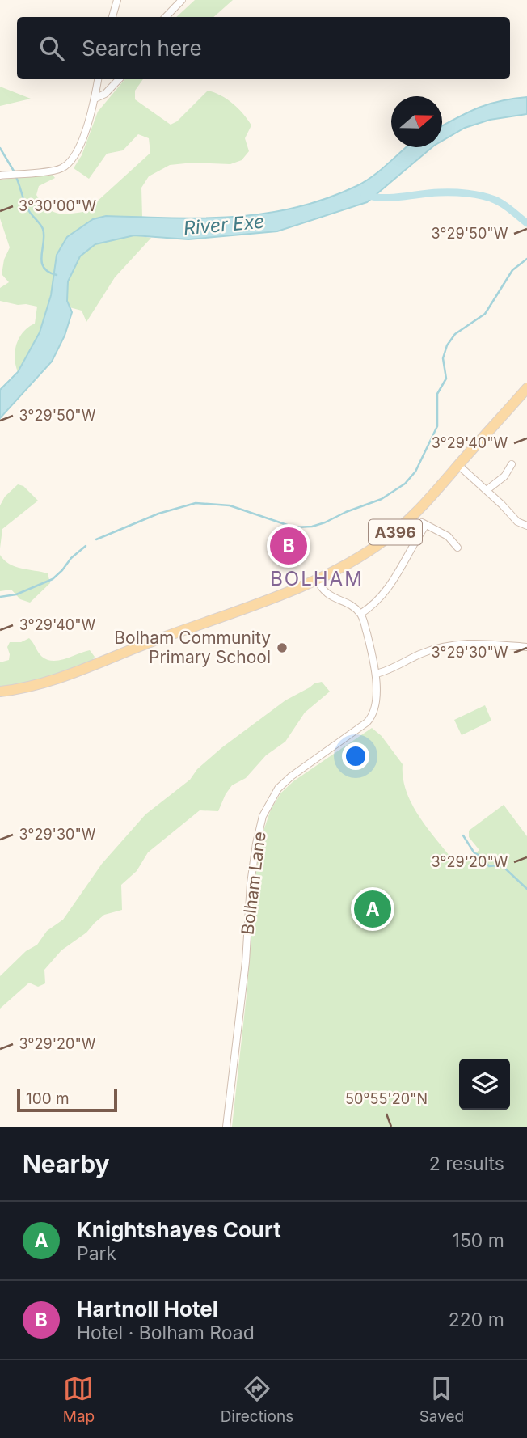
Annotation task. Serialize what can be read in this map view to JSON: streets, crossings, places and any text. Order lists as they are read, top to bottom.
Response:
{
  "streets": {
    "main road": ["A396"],
    "street": ["Bolham Lane"]
  },
  "districts": ["BOLHAM"],
  "water": ["River Exe"],
  "places": ["Bolham Community Primary School"],
  "scale_bar": "100 m",
  "north": "right",
  "page": {
    "search": "Search here",
    "pins": ["B", "A"],
    "scale": "100 m",
    "heading": ["Nearby", "2 results"],
    "list": [
      {
        "mark": "A",
        "name": "Knightshayes Court",
        "note": "Park",
        "value": "150 m"
      },
      {
        "mark": "B",
        "name": "Hartnoll Hotel",
        "note": "Hotel · Bolham Road",
        "value": "220 m"
      }
    ],
    "nav": ["Map", "Directions", "Saved"]
  },
  "coordinates": [
    "3°30'00\"W",
    "3°29'50\"W",
    "3°29'40\"W",
    "3°29'30\"W",
    "3°29'20\"W",
    "50°55'20\"N"
  ]
}
